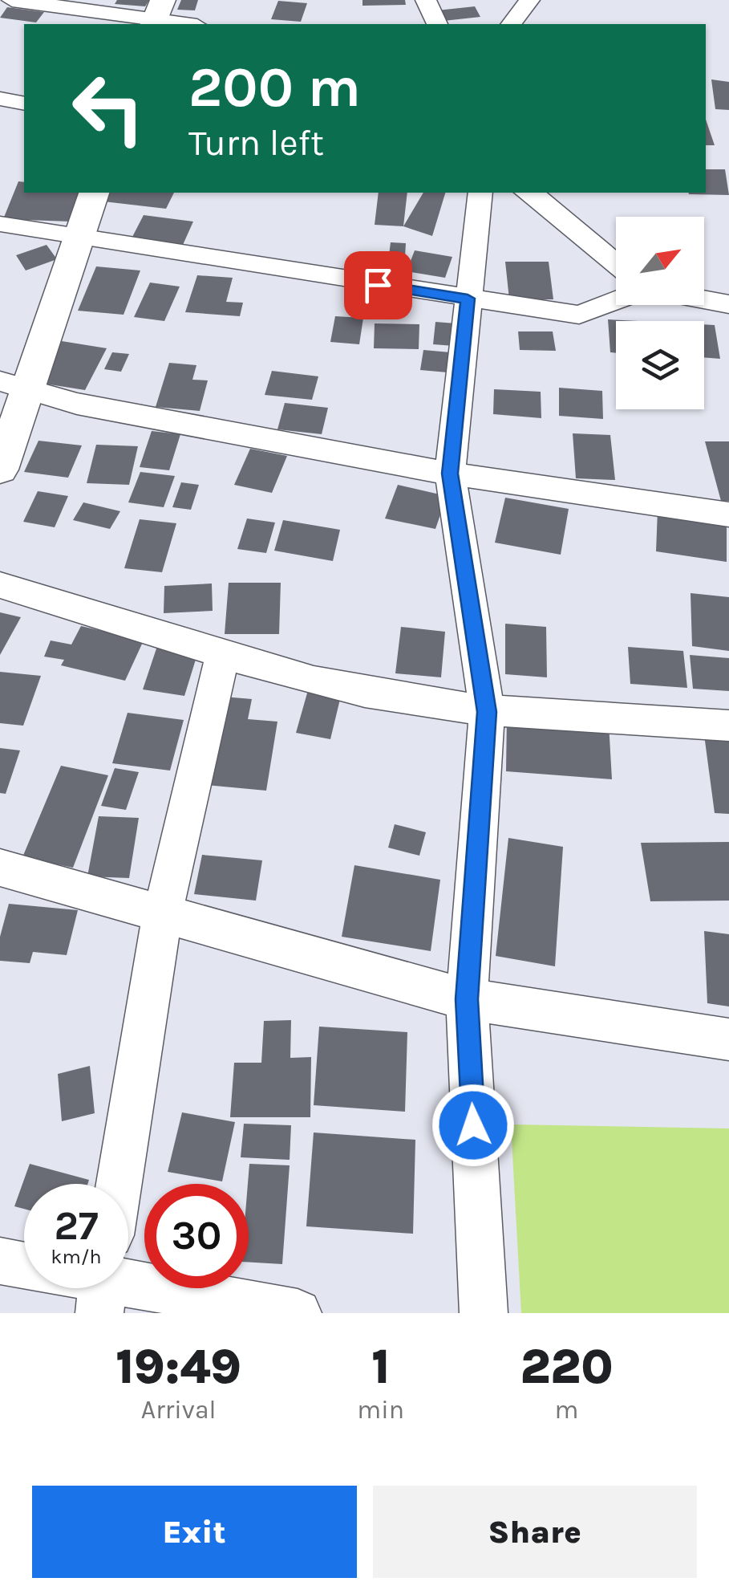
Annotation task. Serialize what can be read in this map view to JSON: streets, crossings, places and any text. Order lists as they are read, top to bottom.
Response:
{
  "north": "top right",
  "page": {
    "turn": ["200 m", "Turn left"],
    "speed": "27 km/h",
    "limit": "30",
    "eta": [
      "19:49",
      "Arrival",
      "1",
      "min",
      "220",
      "m"
    ],
    "buttons": ["Exit", "Share"]
  }
}
